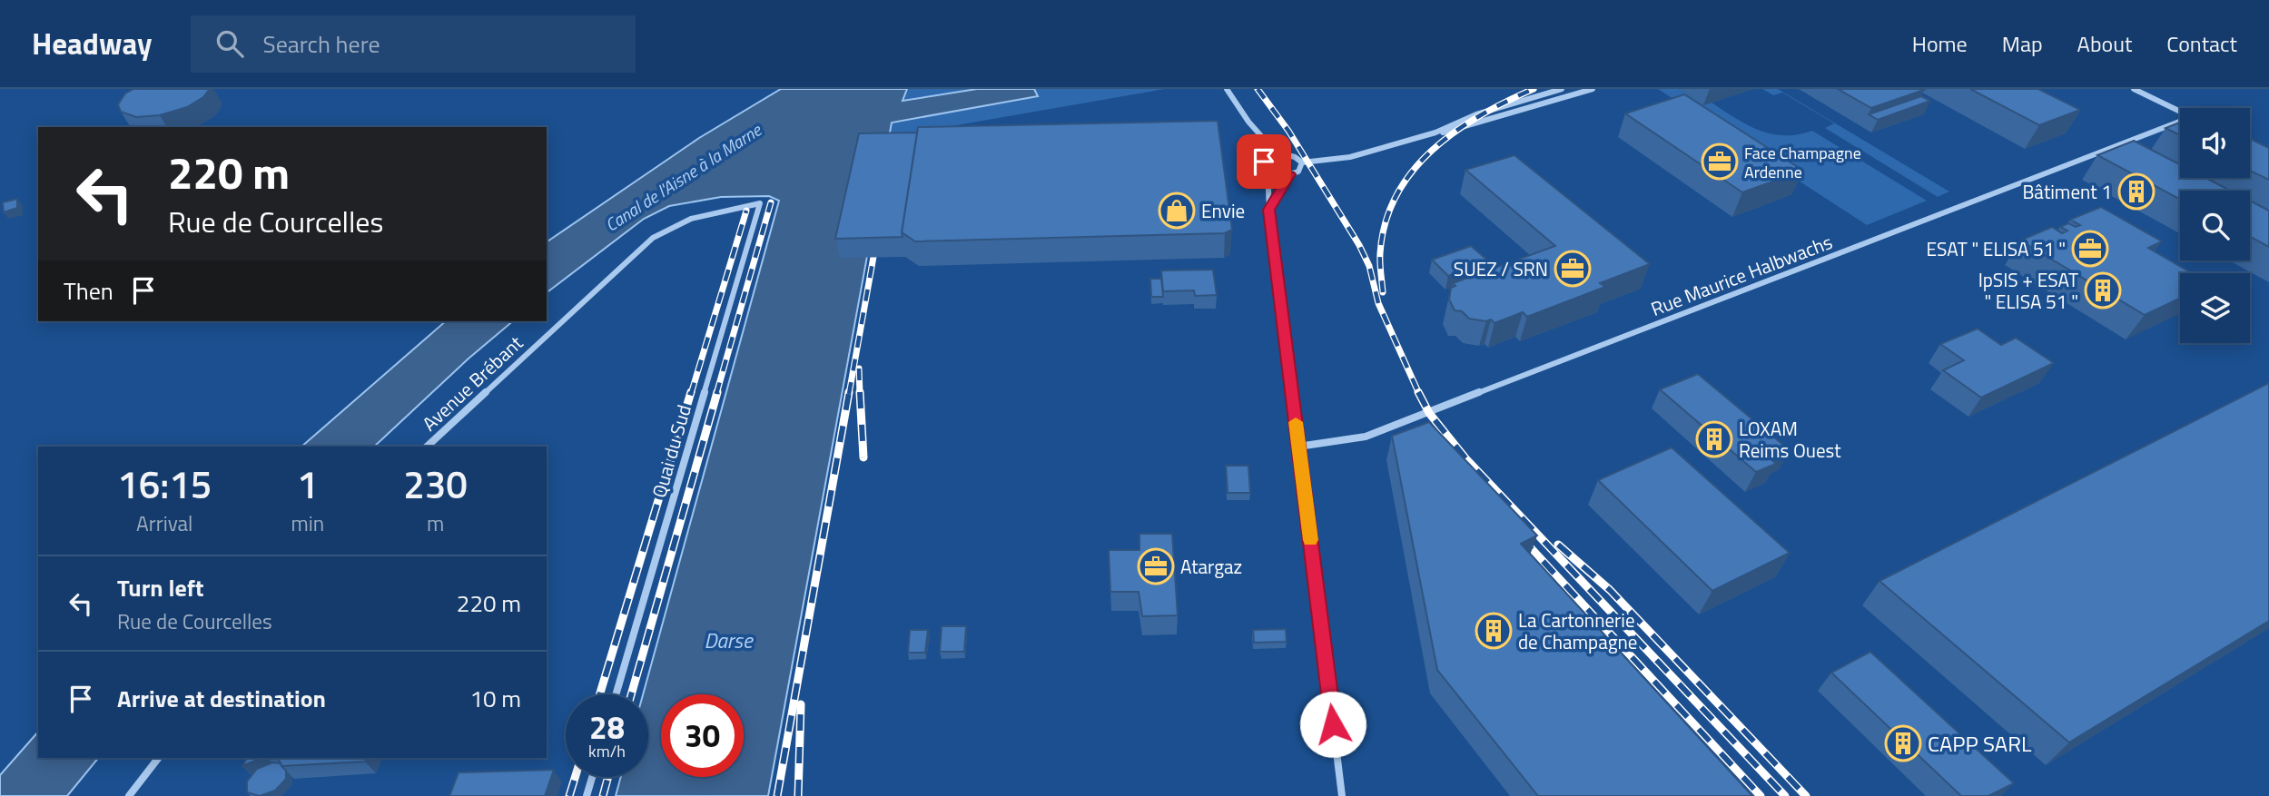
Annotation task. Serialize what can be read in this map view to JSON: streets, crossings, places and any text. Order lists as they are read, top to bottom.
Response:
{
  "streets": {
    "street": ["Rue Maurice Halbwachs", "Avenue Brébant", "Quai du Sud"]
  },
  "crossings": [
    ["Avenue Brébant", "Quai du Sud"]
  ],
  "water": ["Canal de l'Aisne à la Marne", "Darse"],
  "places": {
    "office": [
      "Face Champagne Ardenne",
      "ESAT \" ELISA 51 \"",
      "SUEZ / SRN",
      "Atargaz"
    ],
    "building": [
      "Bâtiment 1",
      "IpSIS + ESAT \" ELISA 51 \"",
      "LOXAM Reims Ouest",
      "La Cartonnerie de Champagne",
      "CAPP SARL"
    ],
    "shop": ["Envie"]
  },
  "page": {
    "header": "Headway",
    "search": "Search here",
    "nav": [
      "Home",
      "Map",
      "About",
      "Contact"
    ],
    "turn": ["220 m", "Rue de Courcelles"],
    "then": "Then",
    "eta": [
      "16:15",
      "Arrival",
      "1",
      "min",
      "230",
      "m"
    ],
    "list": [
      {
        "name": "Turn left",
        "note": "Rue de Courcelles",
        "value": "220 m"
      },
      {
        "name": "Arrive at destination",
        "value": "10 m"
      }
    ],
    "speed": "28 km/h",
    "limit": "30"
  }
}
